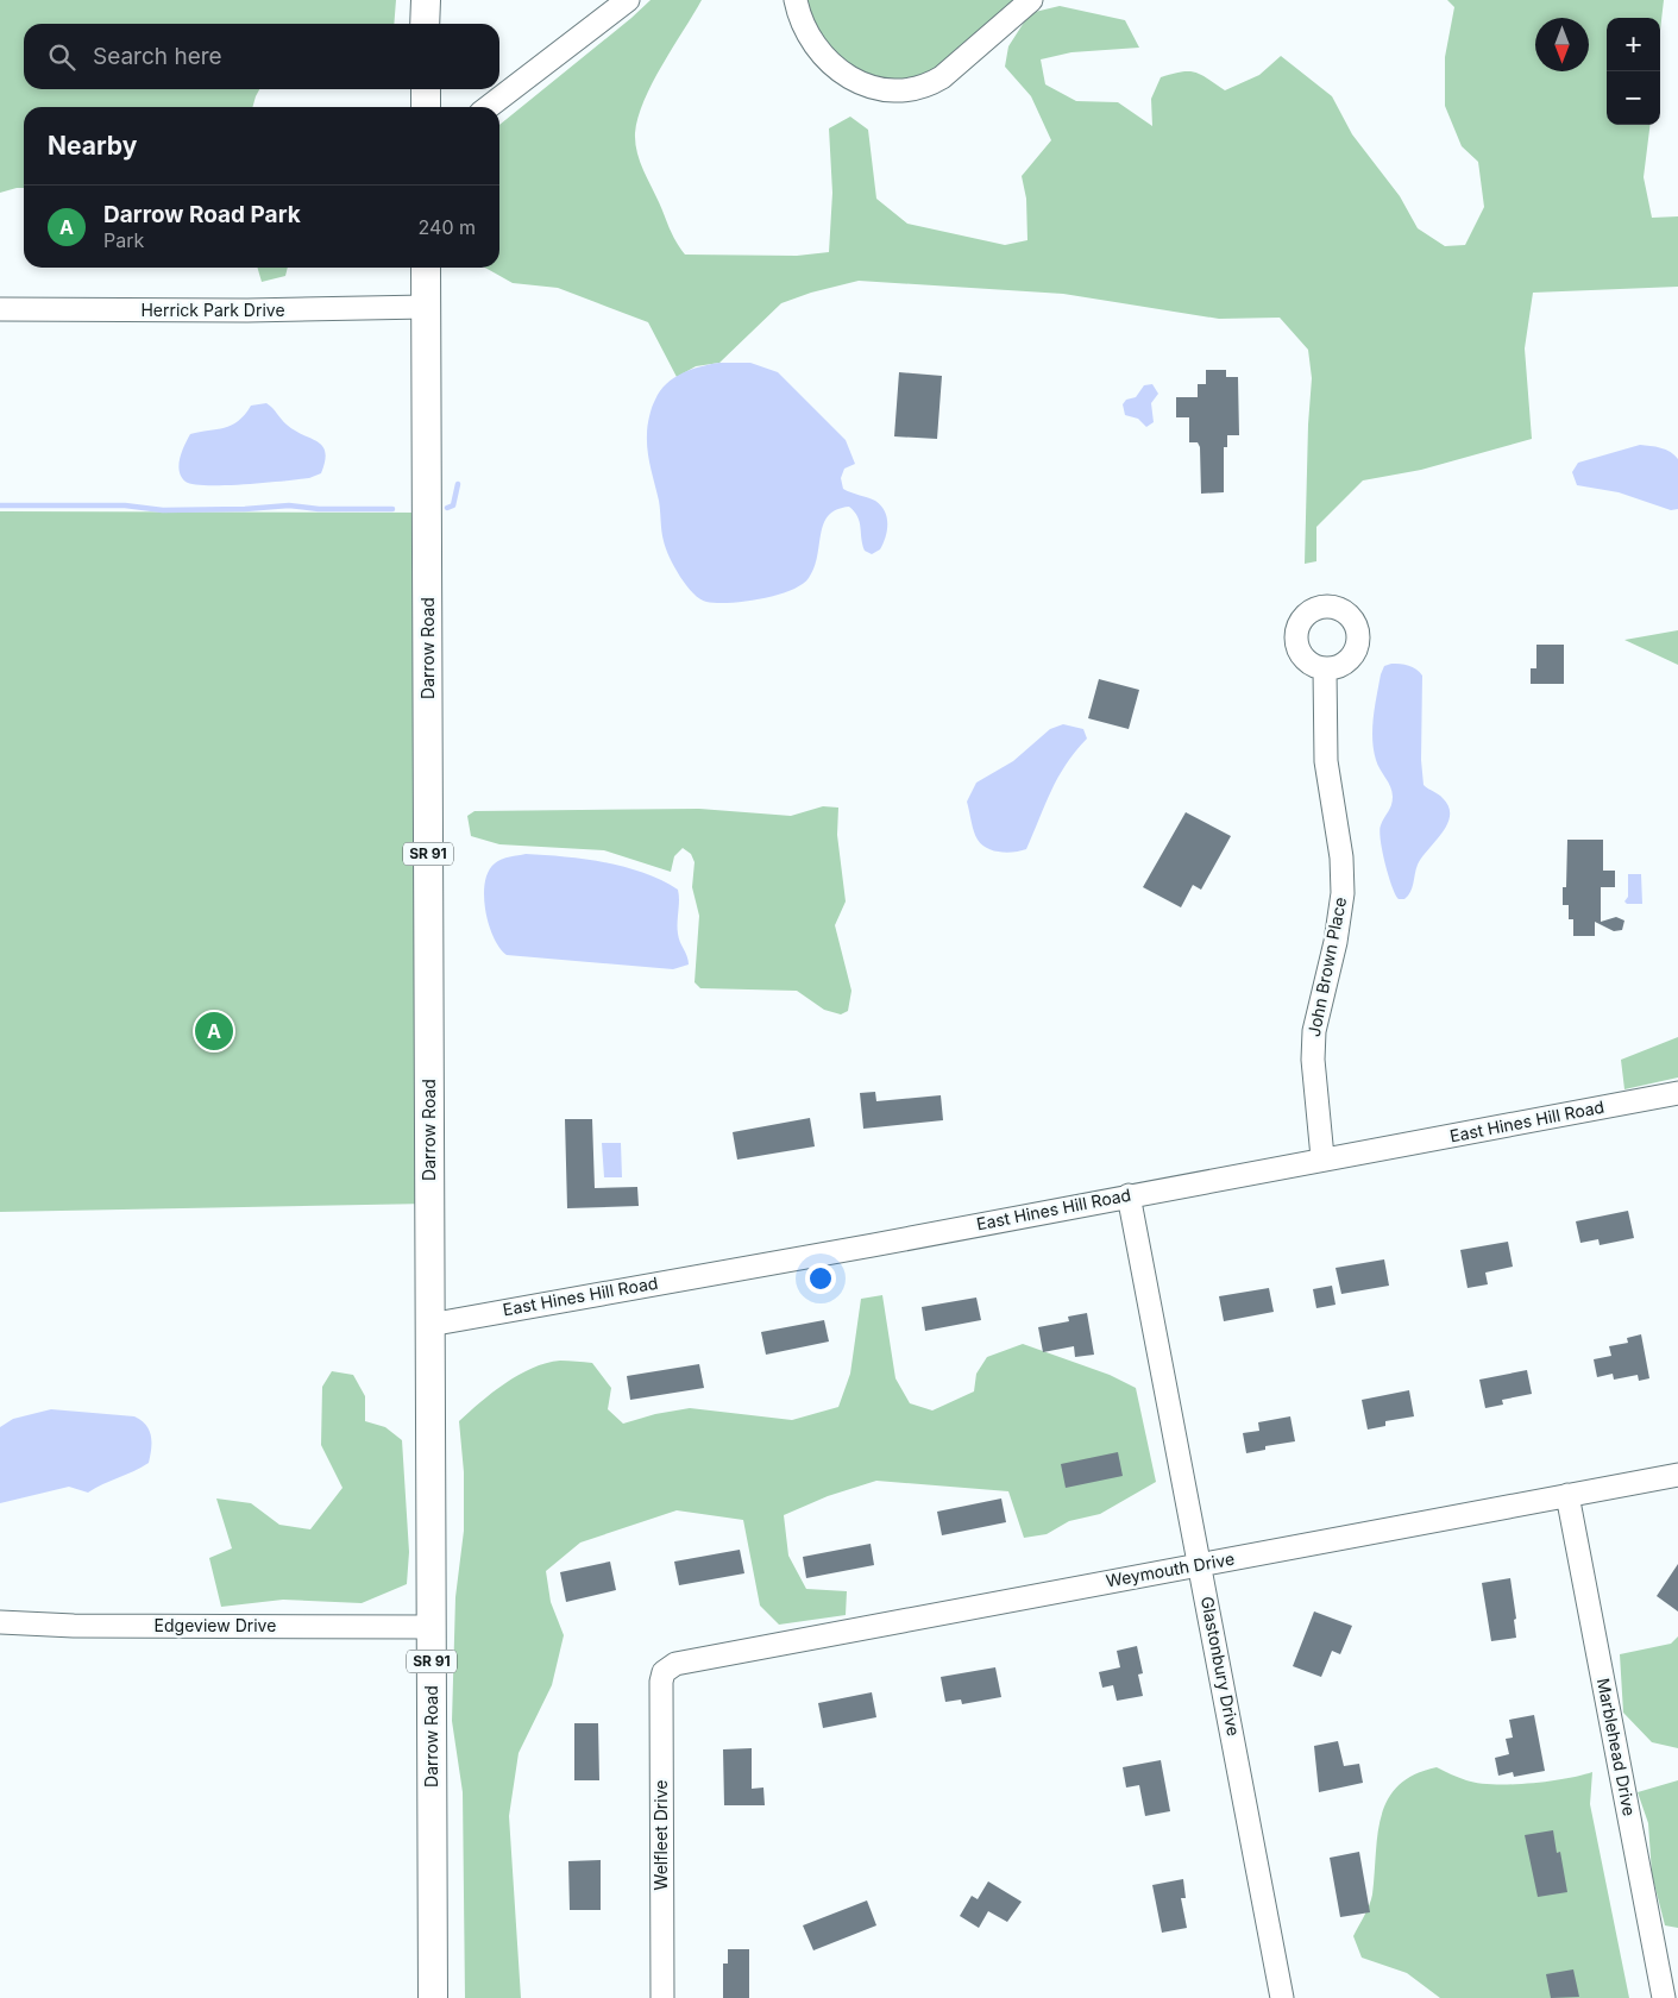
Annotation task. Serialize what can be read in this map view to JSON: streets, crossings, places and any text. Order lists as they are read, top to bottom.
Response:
{
  "streets": {
    "main road": ["Darrow Road", "SR 91"],
    "street": [
      "Herrick Park Drive",
      "John Brown Place",
      "East Hines Hill Road",
      "Weymouth Drive",
      "Edgeview Drive",
      "Glastonbury Drive",
      "Marblehead Drive",
      "Welfleet Drive"
    ]
  },
  "crossings": [
    ["Herrick Park Drive", "Darrow Road"],
    ["Darrow Road", "East Hines Hill Road"],
    ["Darrow Road", "Edgeview Drive"],
    ["John Brown Place", "East Hines Hill Road"],
    ["East Hines Hill Road", "Glastonbury Drive"],
    ["Weymouth Drive", "Glastonbury Drive"],
    ["Weymouth Drive", "Marblehead Drive"],
    ["Weymouth Drive", "Welfleet Drive"]
  ],
  "north": "bottom",
  "page": {
    "map_buttons": ["+", "−"],
    "search": "Search here",
    "heading": "Nearby",
    "list": [
      {
        "mark": "A",
        "name": "Darrow Road Park",
        "note": "Park",
        "value": "240 m"
      }
    ],
    "pins": "A"
  }
}
